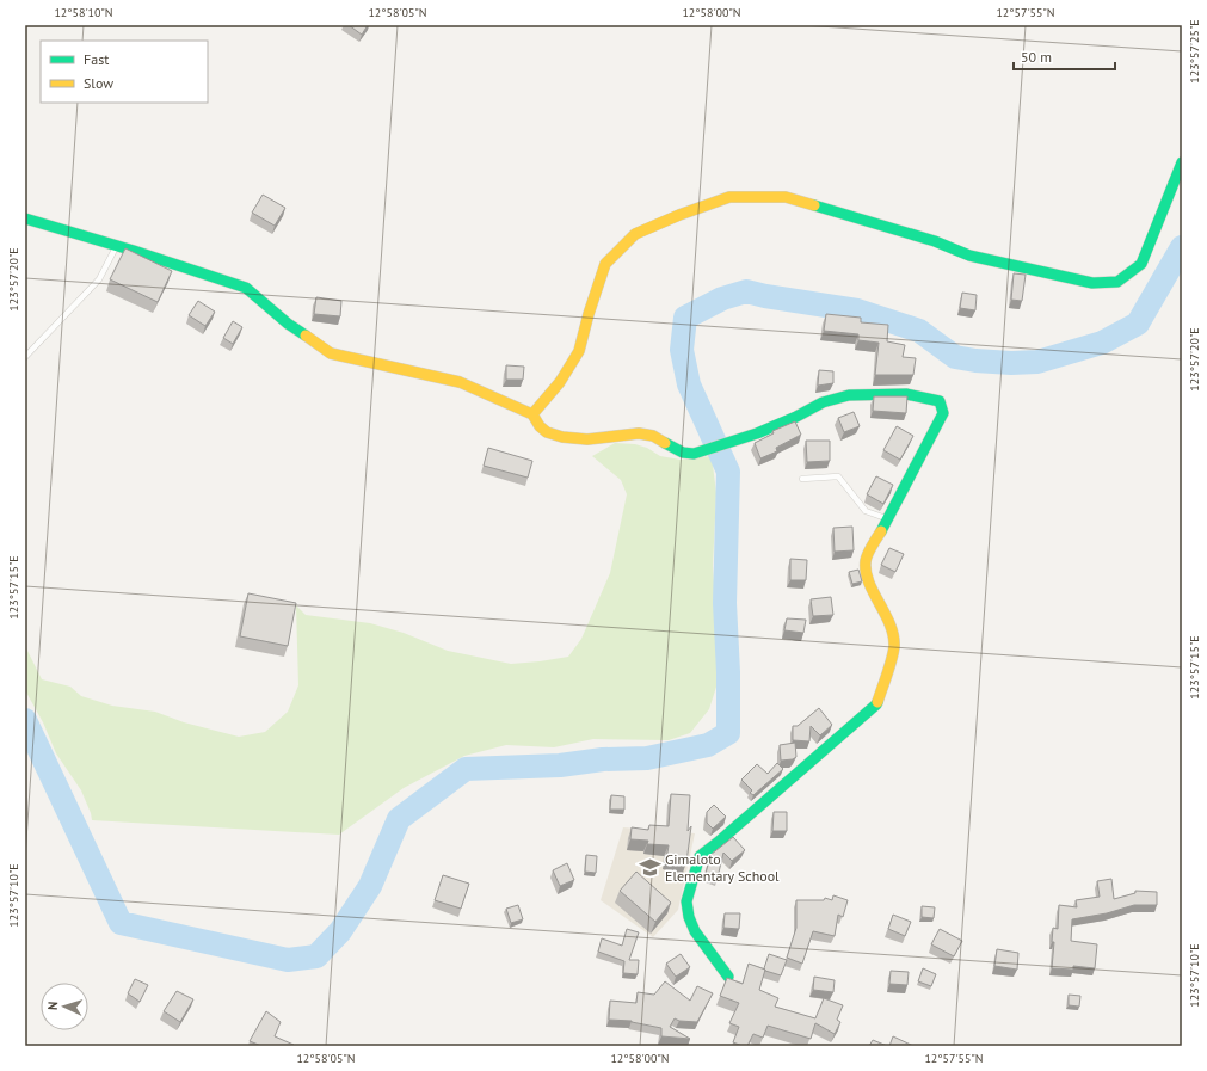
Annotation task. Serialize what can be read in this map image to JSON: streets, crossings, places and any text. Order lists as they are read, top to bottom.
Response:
{
  "places": {
    "school or university": ["Gimaloto Elementary School"]
  },
  "legend": ["Fast", "Slow"],
  "scale_bar": "50 m",
  "north": "left",
  "coordinates": [
    "12°58'10\"N",
    "12°58'05\"N",
    "12°58'00\"N",
    "12°57'55\"N",
    "123°57'25\"E",
    "123°57'20\"E",
    "123°57'15\"E",
    "123°57'10\"E"
  ]
}
